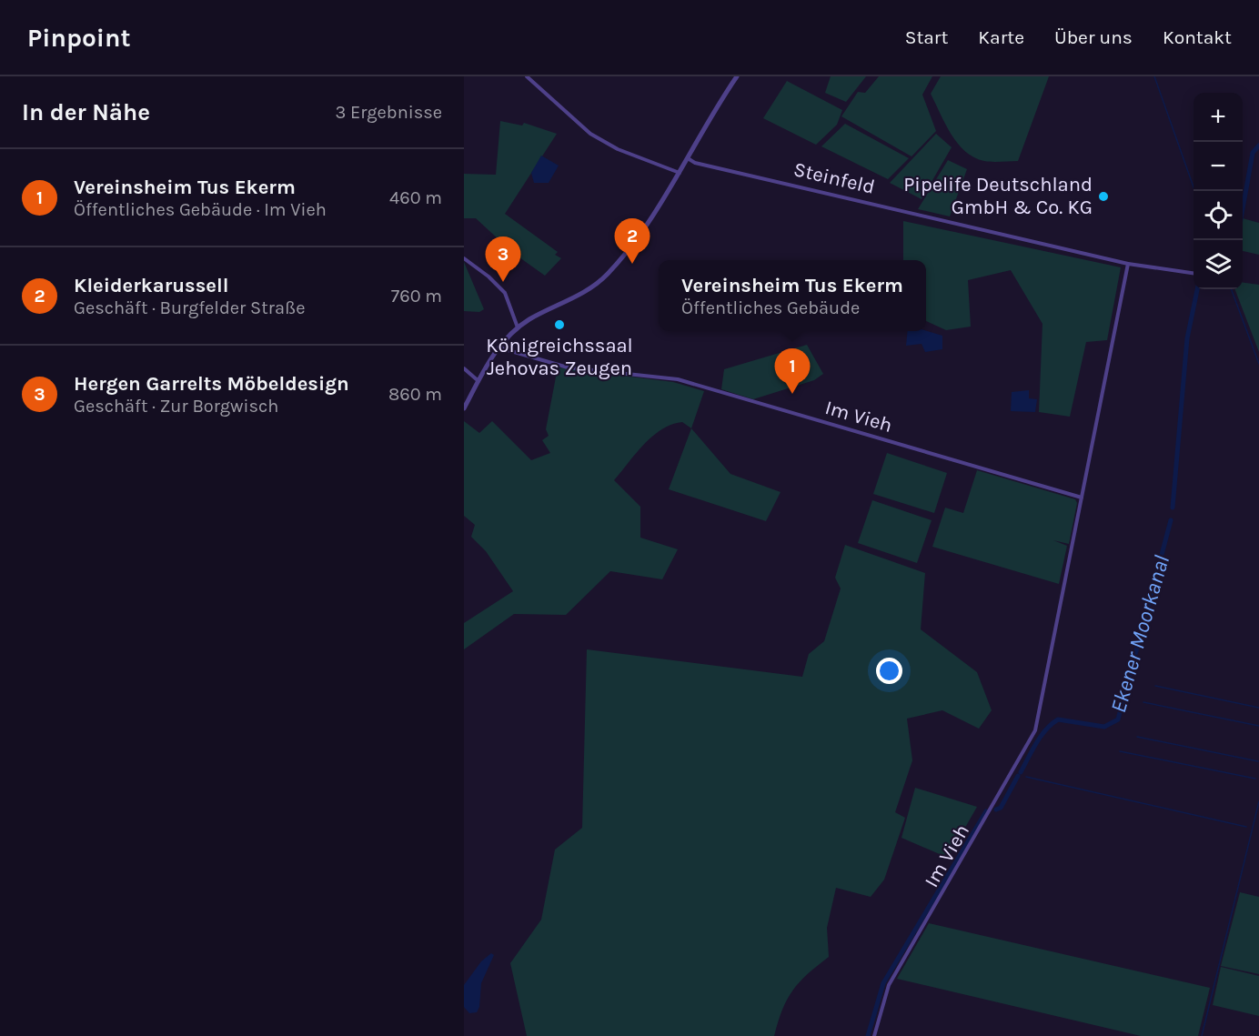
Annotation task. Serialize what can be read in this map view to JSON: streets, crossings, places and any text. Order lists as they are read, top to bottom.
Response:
{
  "streets": {
    "street": ["Steinfeld", "Im Vieh"]
  },
  "crossings": [
    ["Steinfeld", "Im Vieh"]
  ],
  "water": ["Ekener Moorkanal"],
  "places": ["Pipelife Deutschland GmbH & Co. KG", "Königreichssaal Jehovas Zeugen"],
  "page": {
    "header": "Pinpoint",
    "nav": [
      "Start",
      "Karte",
      "Über uns",
      "Kontakt"
    ],
    "heading": ["In der Nähe", "3 Ergebnisse"],
    "map_buttons": ["+", "−"],
    "list": [
      {
        "mark": "1",
        "name": "Vereinsheim Tus Ekerm",
        "note": "Öffentliches Gebäude · Im Vieh",
        "value": "460 m"
      },
      {
        "mark": "2",
        "name": "Kleiderkarussell",
        "note": "Geschäft · Burgfelder Straße",
        "value": "760 m"
      },
      {
        "mark": "3",
        "name": "Hergen Garrelts Möbeldesign",
        "note": "Geschäft · Zur Borgwisch",
        "value": "860 m"
      }
    ],
    "pins": ["2", "3", "1"],
    "popup": ["Vereinsheim Tus Ekerm", "Öffentliches Gebäude"]
  }
}
